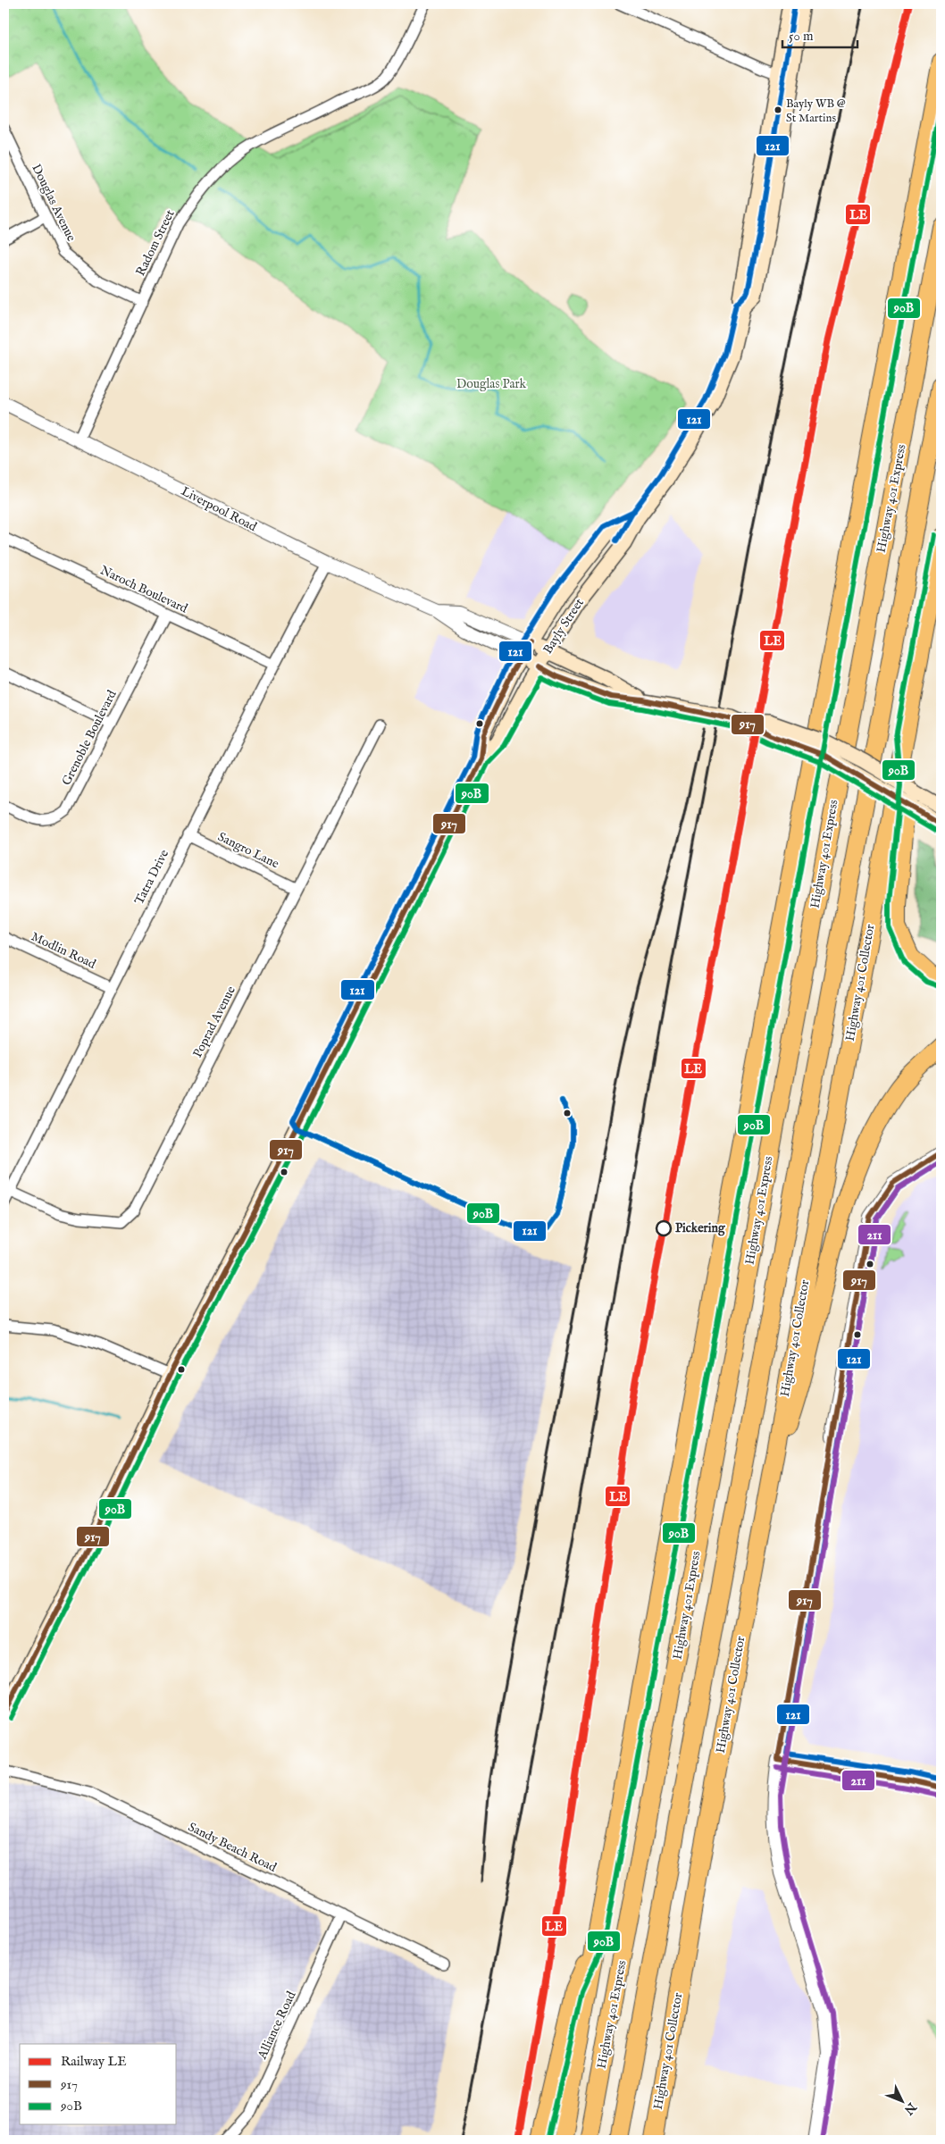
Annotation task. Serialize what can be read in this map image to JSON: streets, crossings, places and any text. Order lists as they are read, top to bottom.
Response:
{
  "streets": {
    "highway": ["Highway 401 Express", "Highway 401 Collector"],
    "main road": ["Liverpool Road", "Bayly Street"],
    "street": [
      "Douglas Avenue",
      "Radom Street",
      "Naroch Boulevard",
      "Grenoble Boulevard",
      "Sangro Lane",
      "Tatra Drive",
      "Modlin Road",
      "Poprad Avenue",
      "Sandy Beach Road",
      "Alliance Road"
    ]
  },
  "crossings": [
    ["Douglas Avenue", "Radom Street"],
    ["Radom Street", "Liverpool Road"],
    ["Liverpool Road", "Bayly Street"],
    ["Liverpool Road", "Tatra Drive"],
    ["Naroch Boulevard", "Grenoble Boulevard"],
    ["Naroch Boulevard", "Tatra Drive"],
    ["Sangro Lane", "Tatra Drive"],
    ["Sangro Lane", "Poprad Avenue"],
    ["Tatra Drive", "Modlin Road"],
    ["Tatra Drive", "Poprad Avenue"],
    ["Sandy Beach Road", "Alliance Road"]
  ],
  "parks": ["Douglas Park"],
  "places": ["Bayly WB @ St Martins", "Pickering"],
  "lines": [
    "rail line LE",
    "transit line 121",
    "transit line 90B",
    "transit line 917",
    "transit line 211"
  ],
  "legend": ["Railway LE", "917", "90B"],
  "scale_bar": "50 m",
  "north": "bottom right"
}
